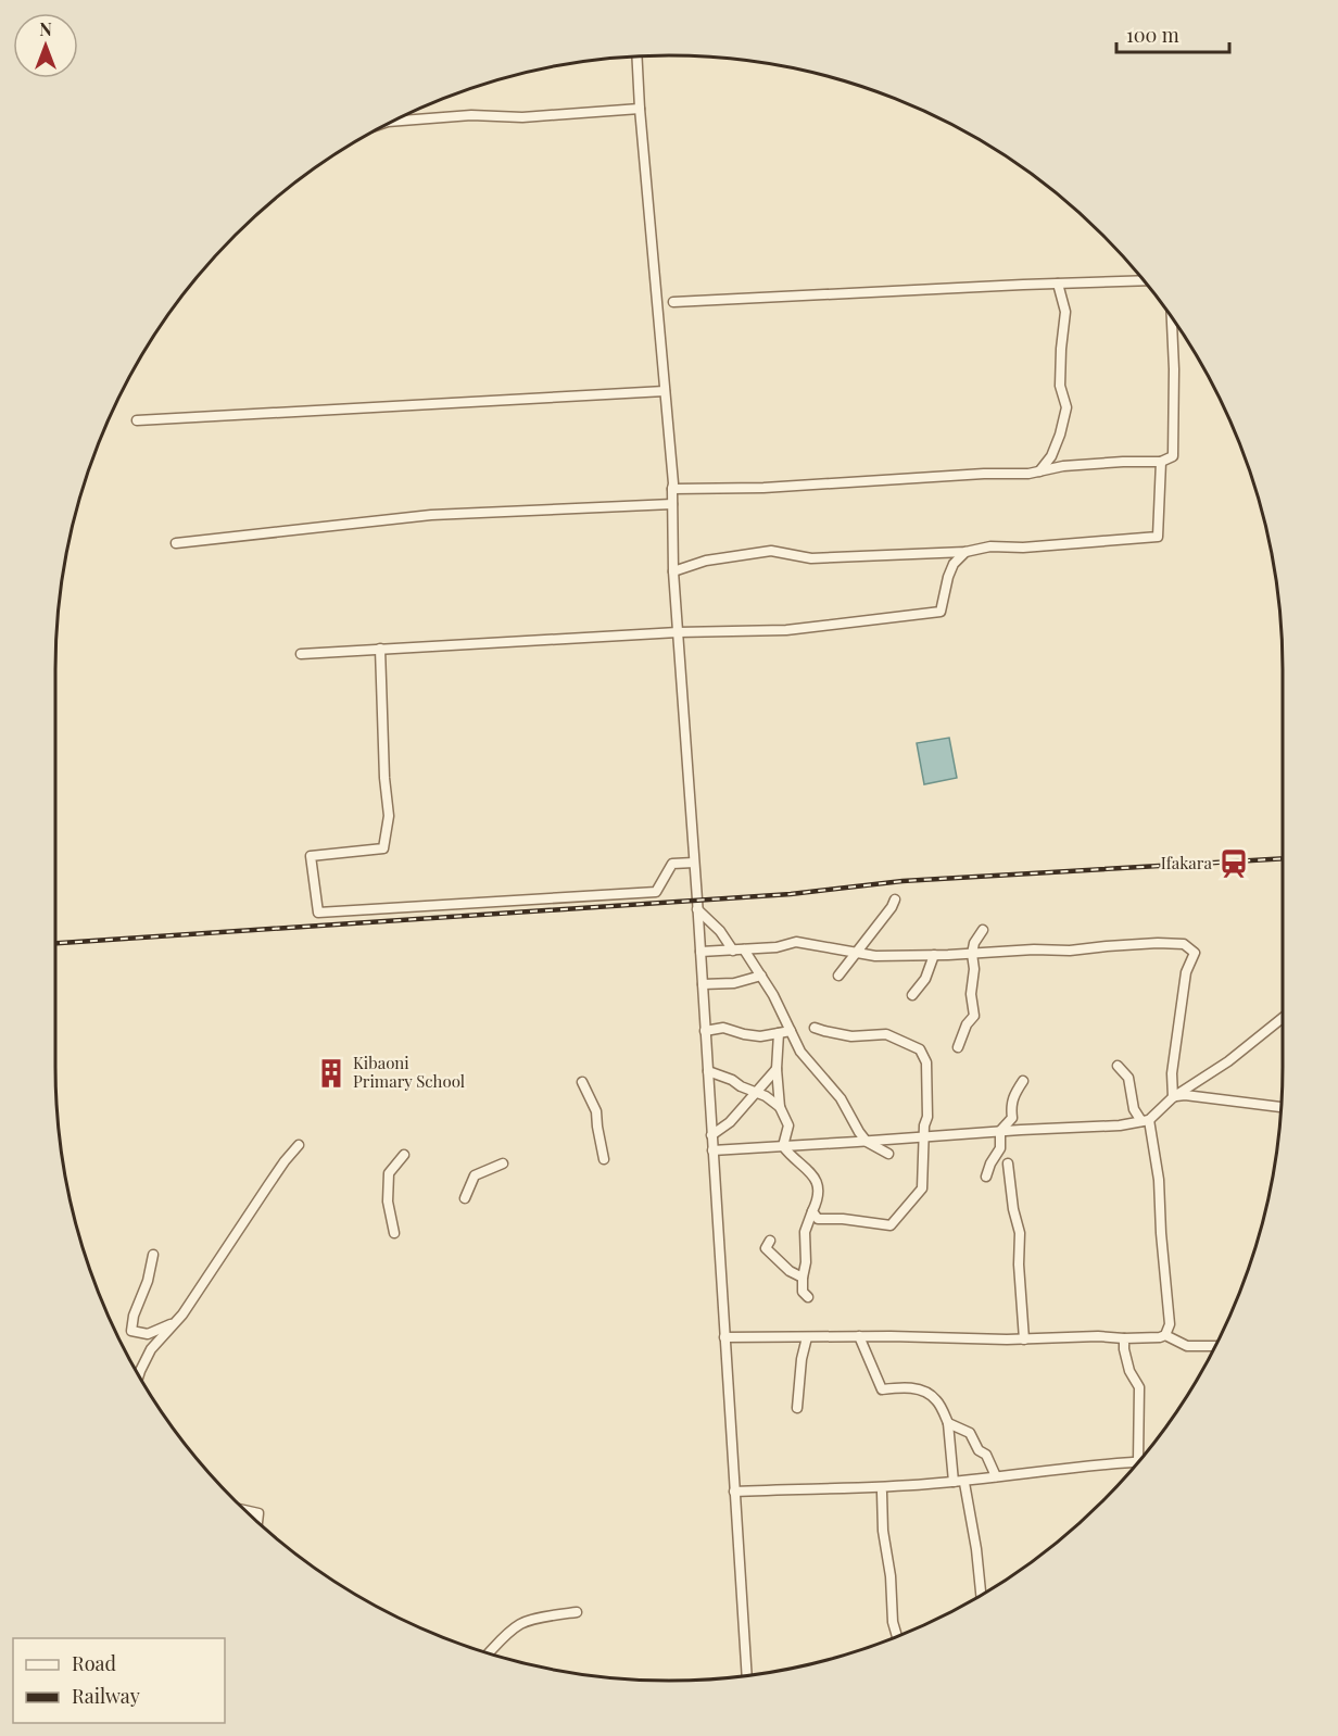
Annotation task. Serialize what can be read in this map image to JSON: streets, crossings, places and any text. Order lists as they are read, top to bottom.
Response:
{
  "places": {
    "station": ["Ifakara"],
    "building": ["Kibaoni Primary School"]
  },
  "legend": ["Road", "Railway"],
  "scale_bar": "100 m",
  "north": "top"
}
